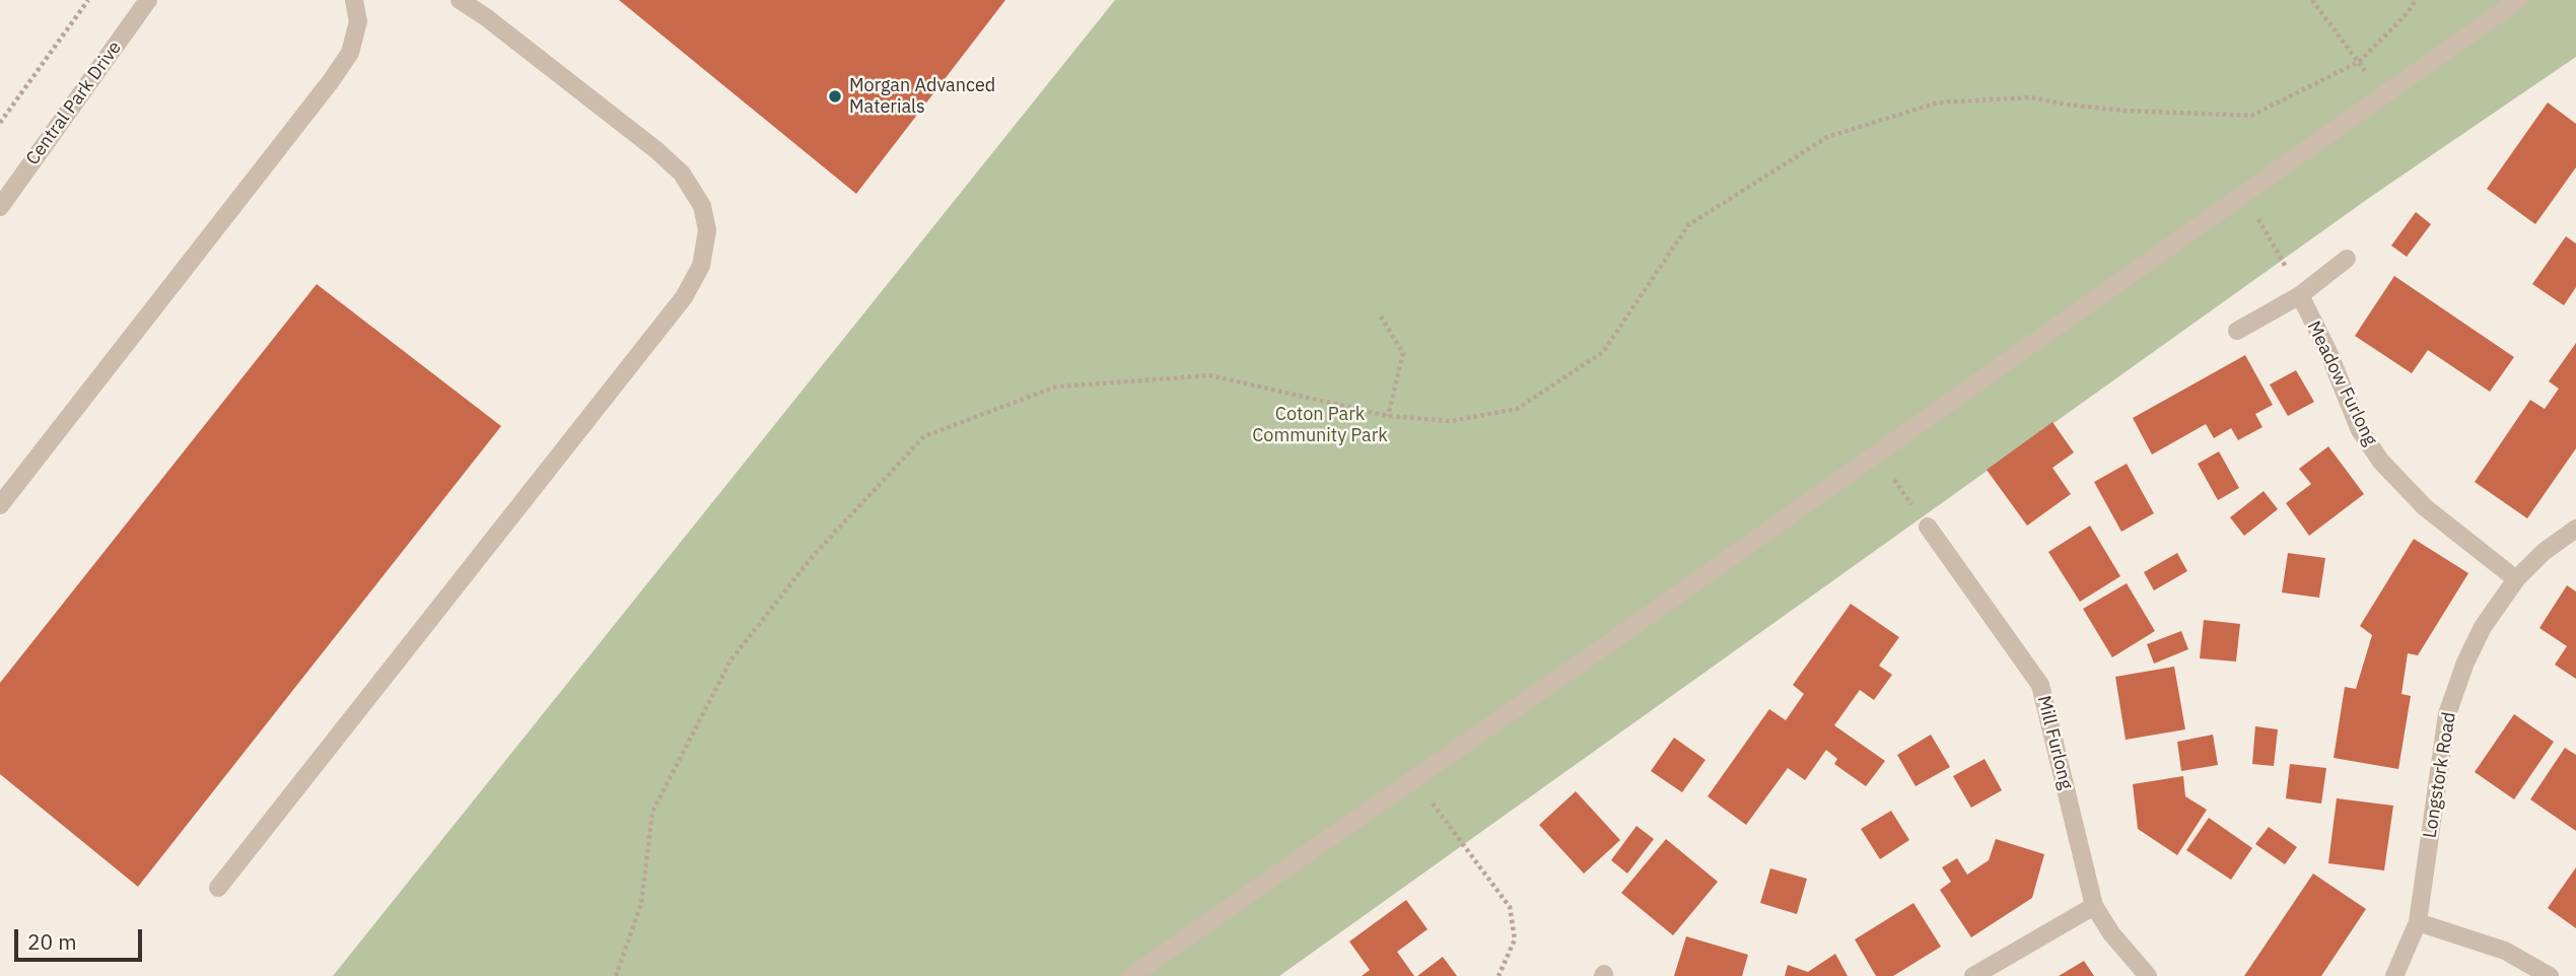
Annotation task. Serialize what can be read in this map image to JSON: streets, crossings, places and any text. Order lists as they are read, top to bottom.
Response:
{
  "streets": {
    "street": [
      "Central Park Drive",
      "Meadow Furlong",
      "Mill Furlong",
      "Longstork Road"
    ]
  },
  "crossings": [
    ["Meadow Furlong", "Longstork Road"]
  ],
  "parks": ["Coton Park Community Park"],
  "places": ["Morgan Advanced Materials"],
  "scale_bar": "20 m"
}
